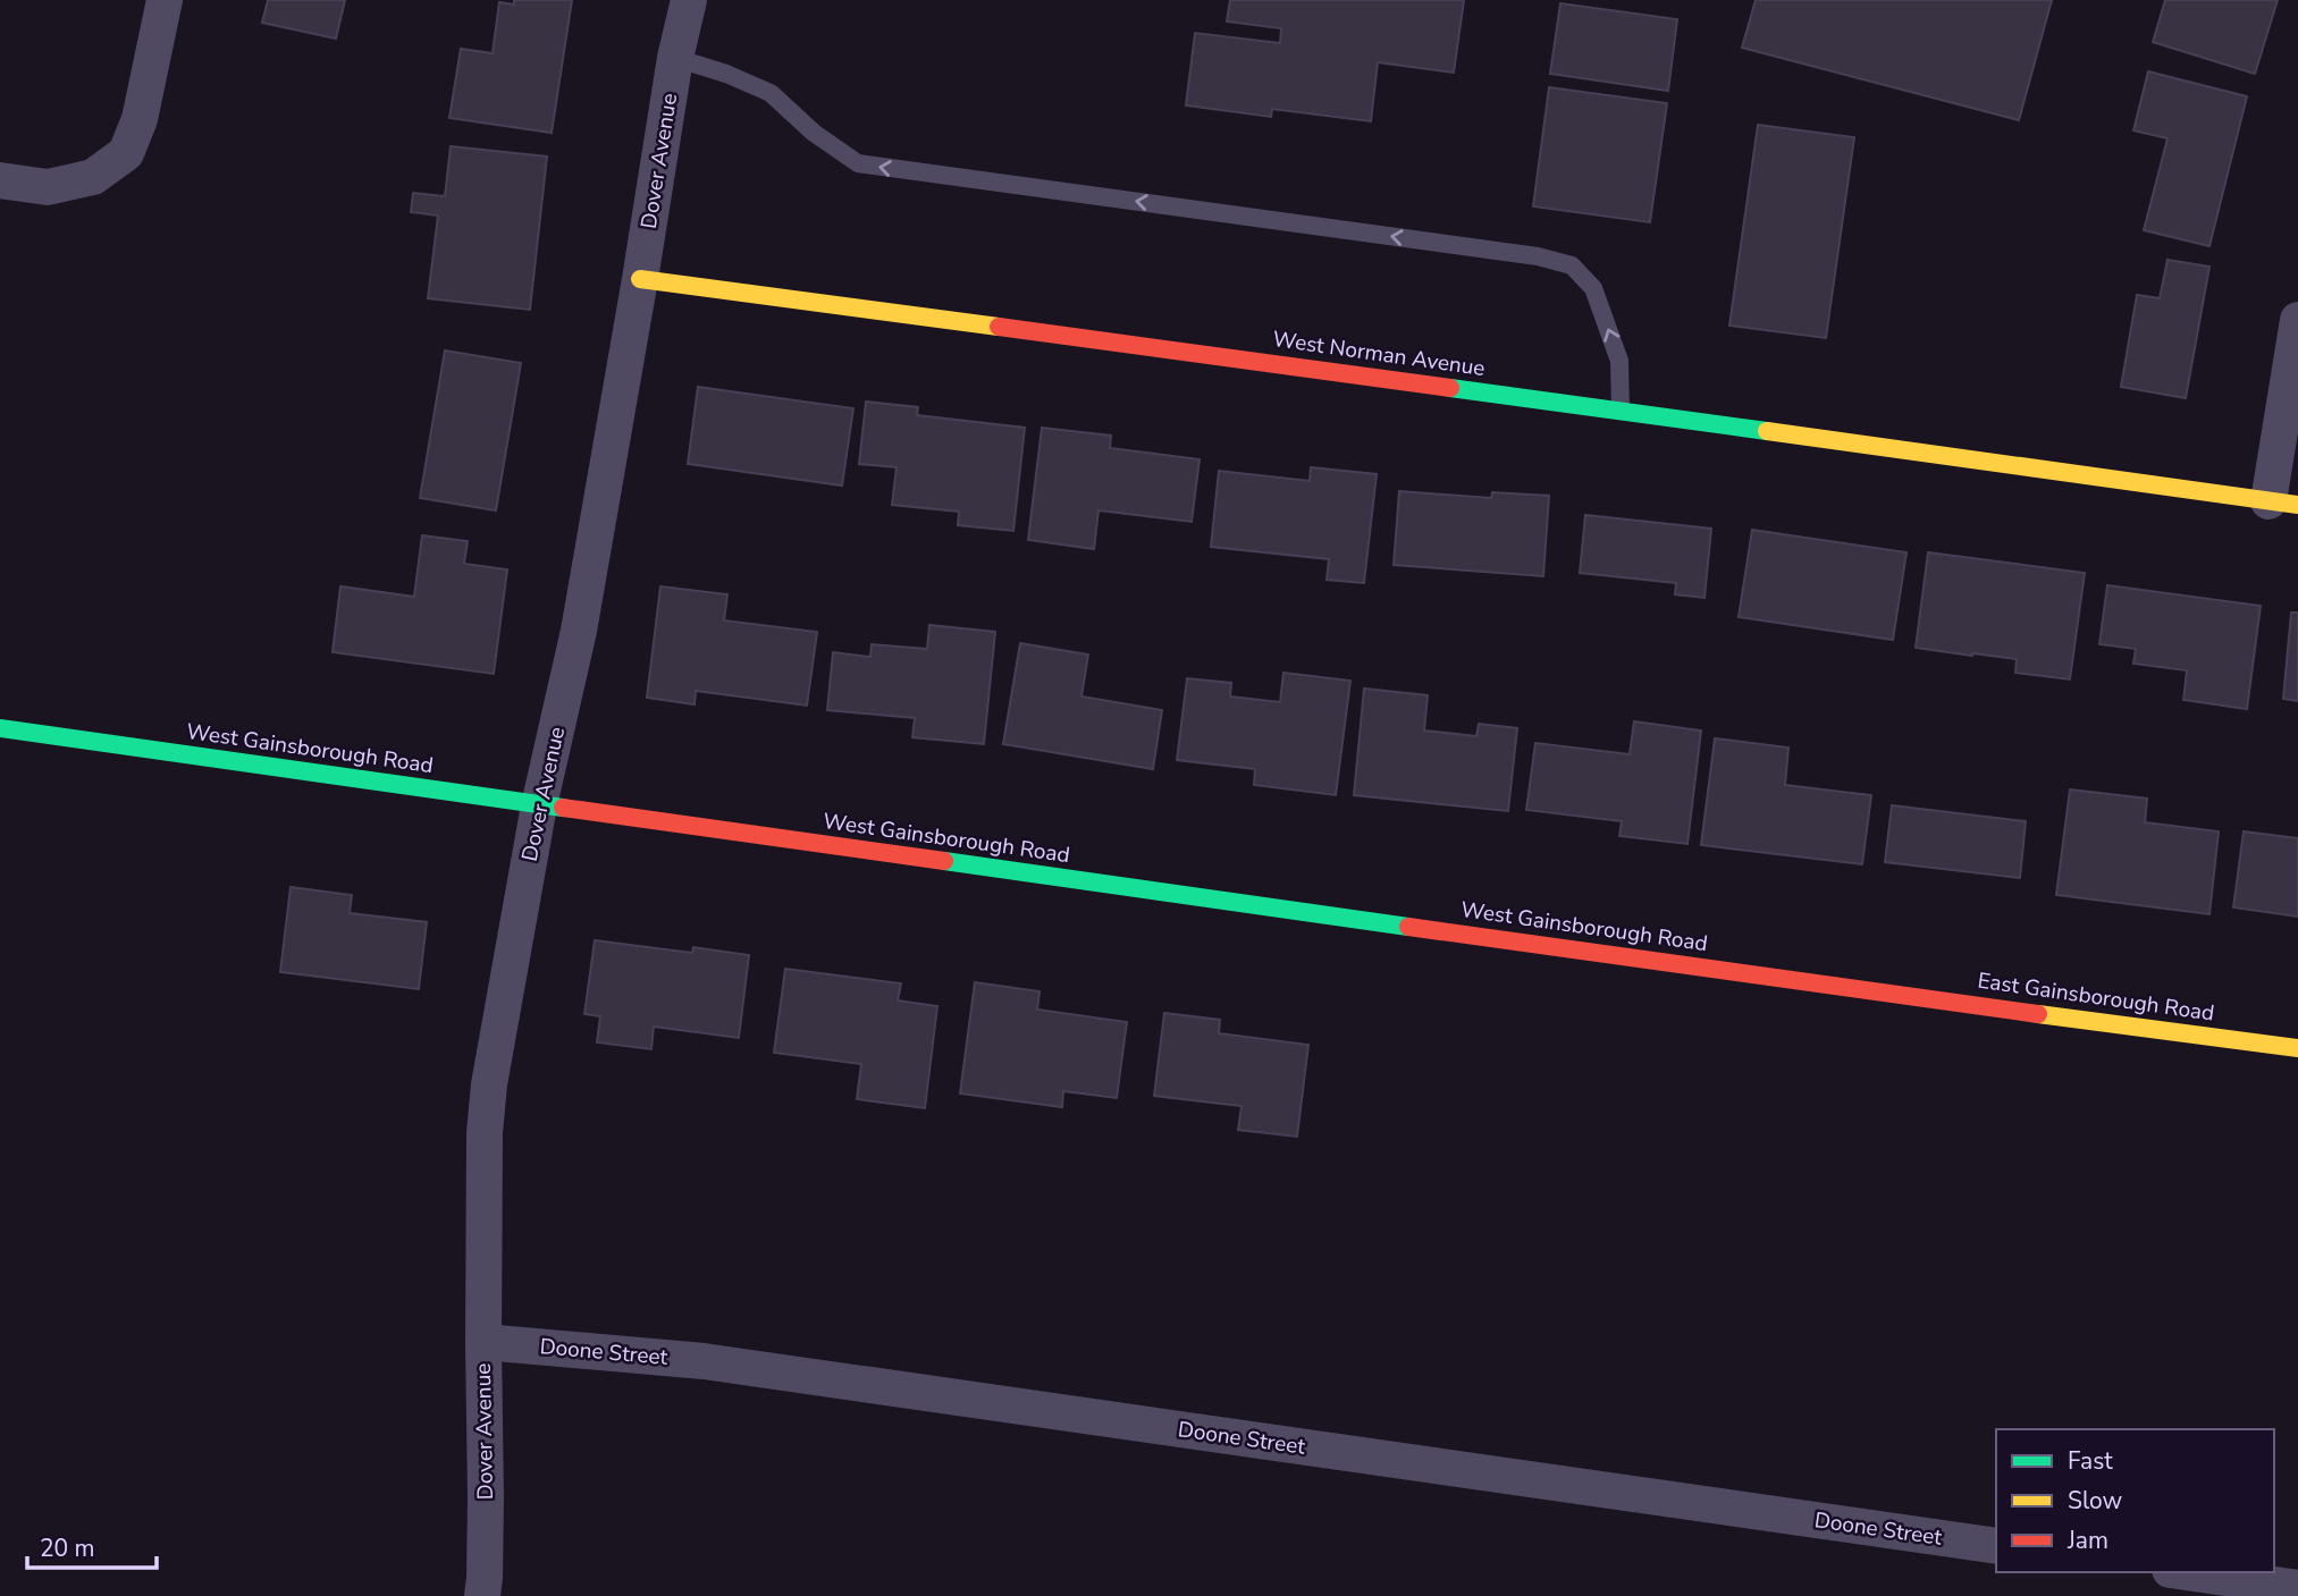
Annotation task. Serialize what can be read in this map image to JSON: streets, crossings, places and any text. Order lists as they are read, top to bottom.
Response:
{
  "streets": {
    "street": [
      "Dover Avenue",
      "West Norman Avenue",
      "West Gainsborough Road",
      "East Gainsborough Road",
      "Doone Street"
    ]
  },
  "crossings": [
    ["Dover Avenue", "West Norman Avenue"],
    ["Dover Avenue", "West Gainsborough Road"],
    ["Dover Avenue", "Doone Street"],
    ["West Gainsborough Road", "East Gainsborough Road"]
  ],
  "legend": ["Fast", "Slow", "Jam"],
  "scale_bar": "20 m"
}
